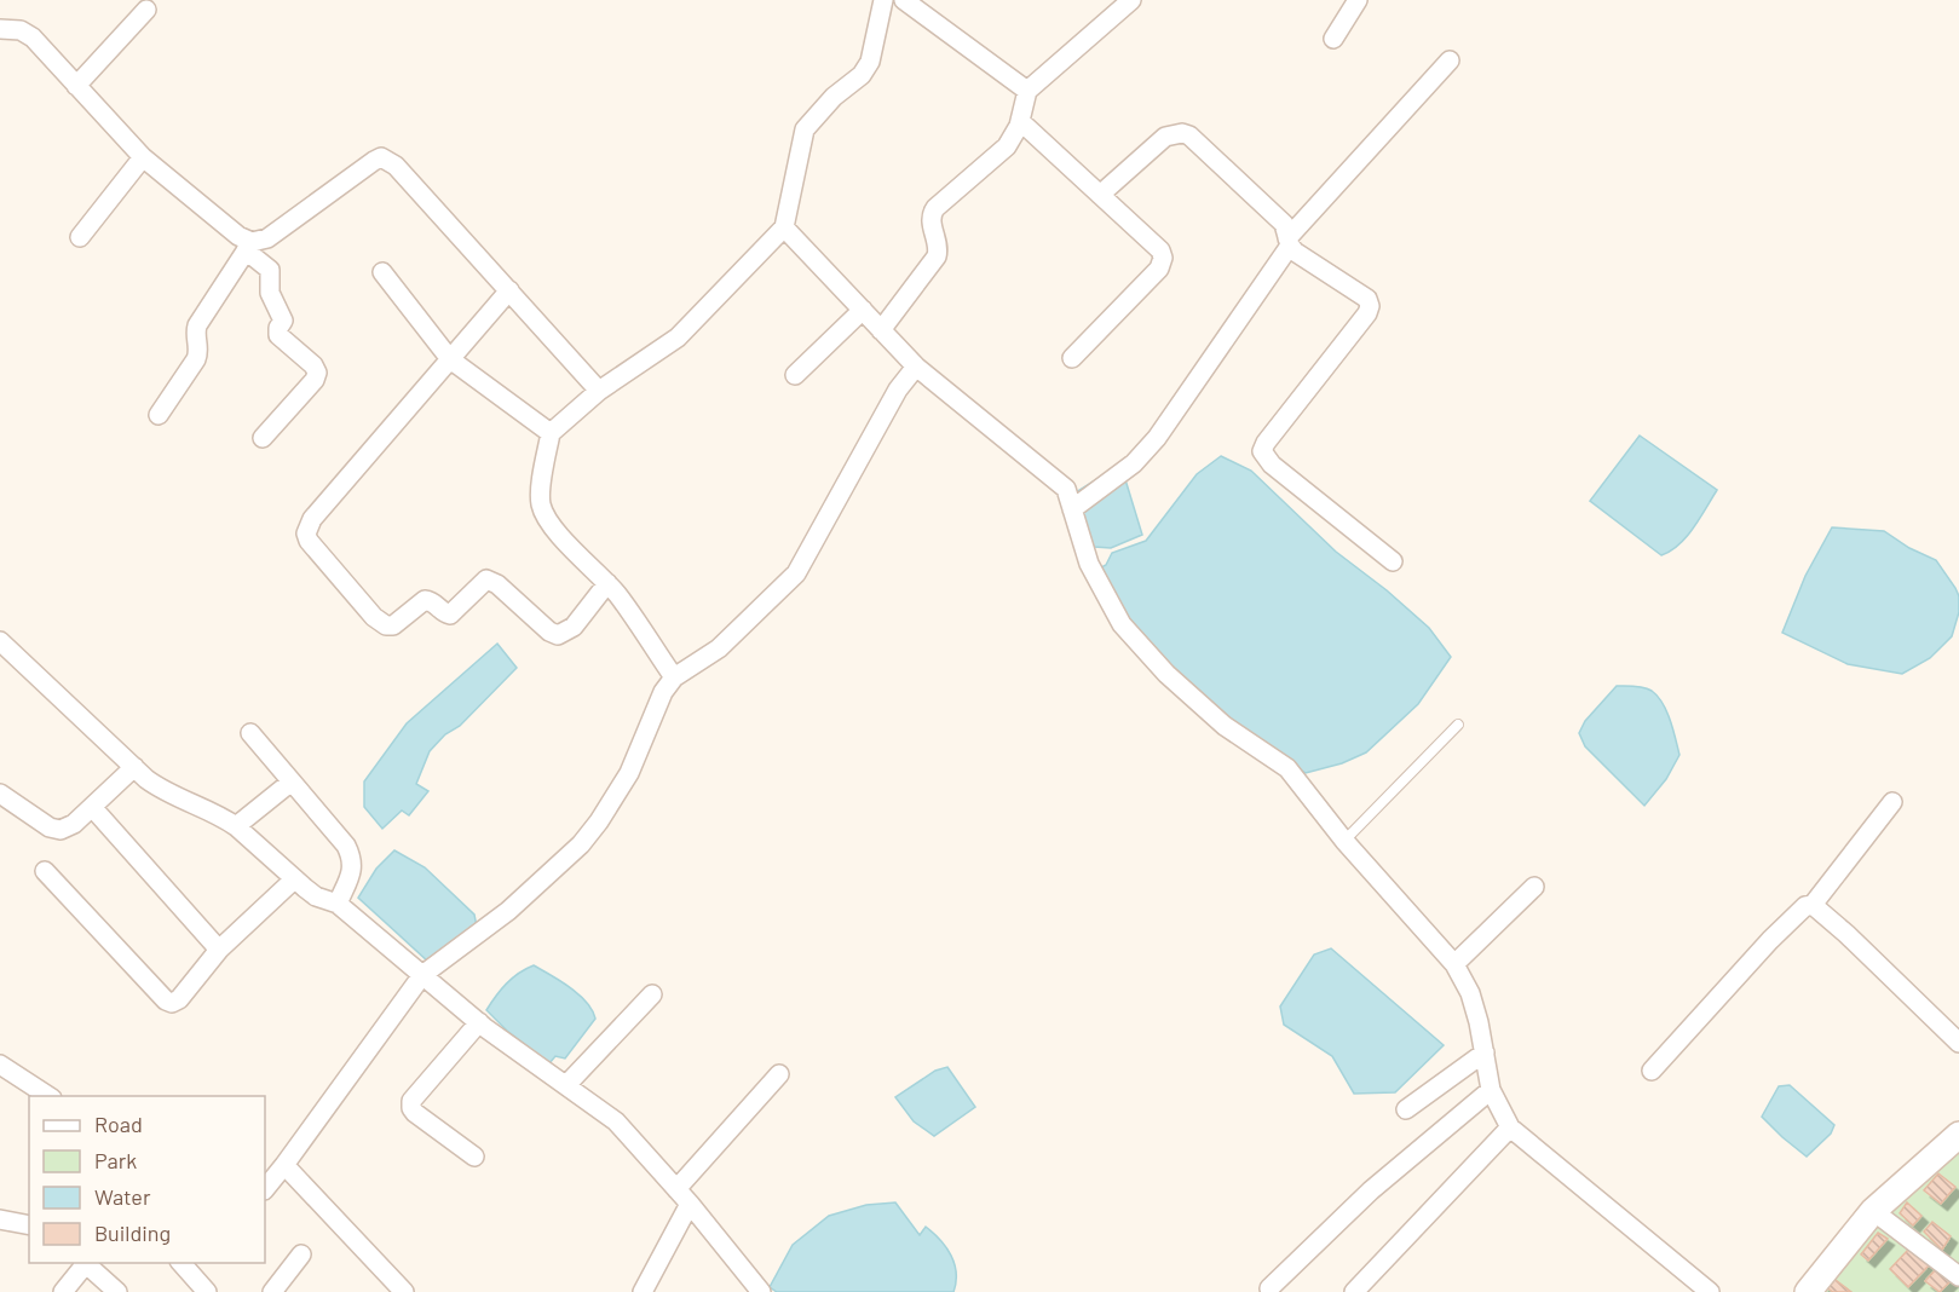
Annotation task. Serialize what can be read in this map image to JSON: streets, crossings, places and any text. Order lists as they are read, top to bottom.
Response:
{
  "legend": [
    "Road",
    "Park",
    "Water",
    "Building"
  ]
}
